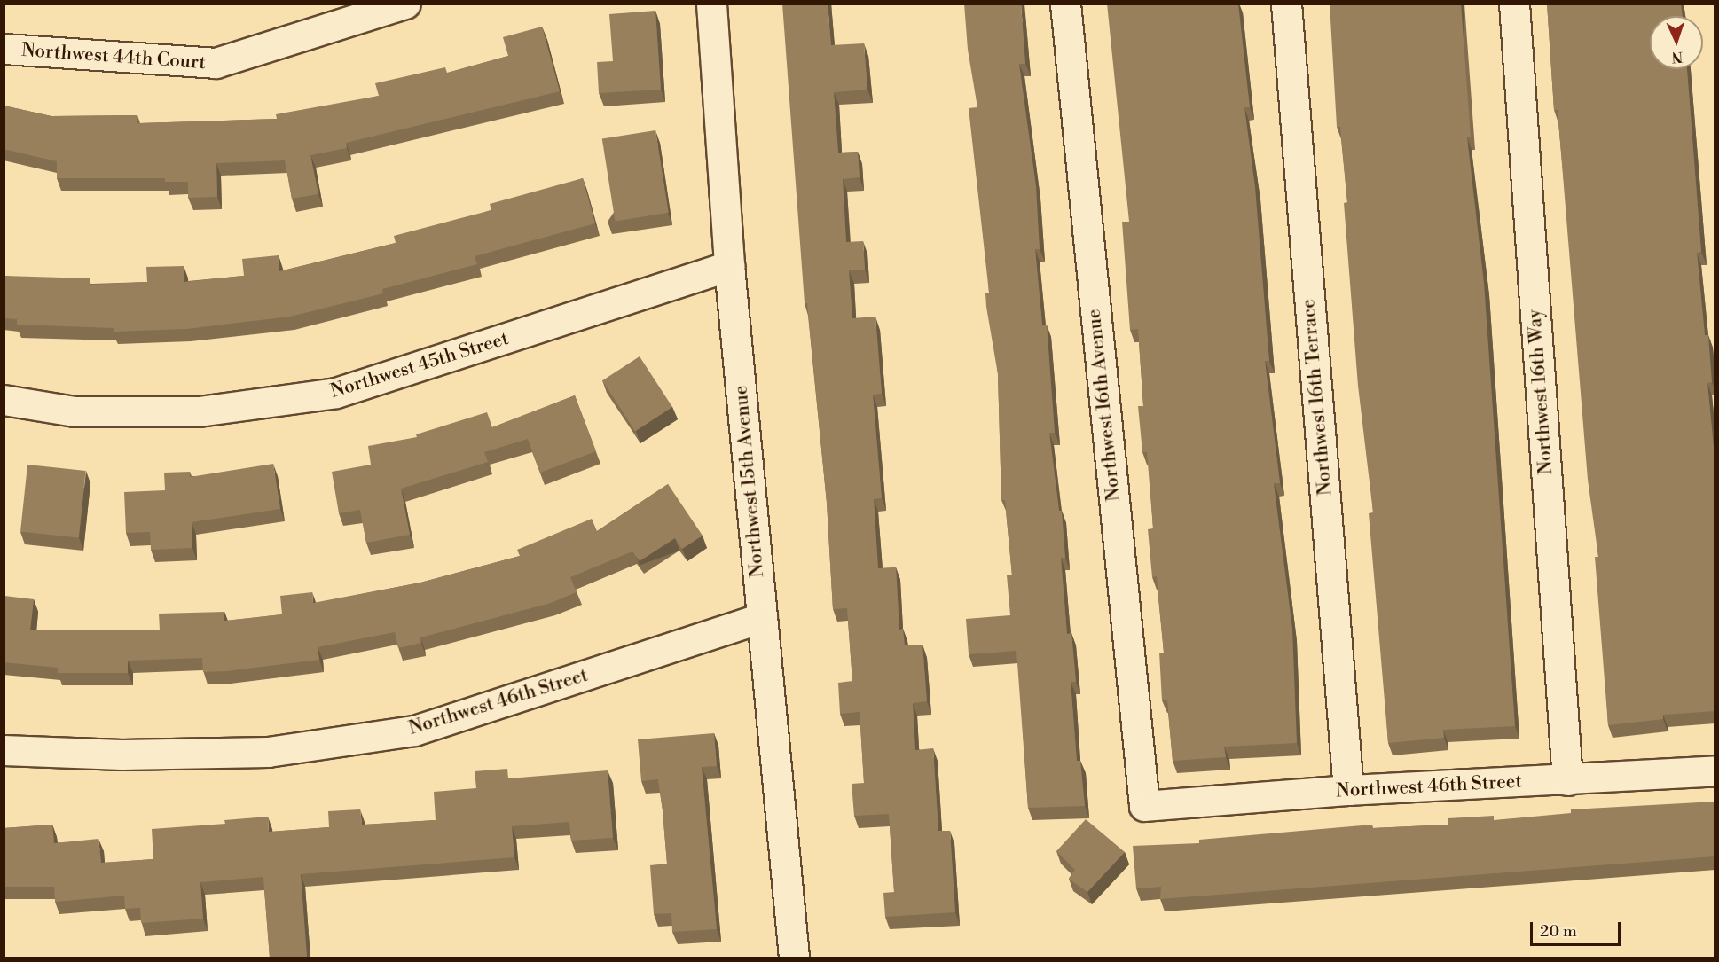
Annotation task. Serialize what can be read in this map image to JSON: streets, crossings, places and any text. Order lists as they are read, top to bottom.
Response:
{
  "streets": {
    "street": [
      "Northwest 44th Court",
      "Northwest 45th Street",
      "Northwest 16th Way",
      "Northwest 16th Terrace",
      "Northwest 16th Avenue",
      "Northwest 15th Avenue",
      "Northwest 46th Street"
    ]
  },
  "crossings": [
    ["Northwest 45th Street", "Northwest 15th Avenue"],
    ["Northwest 16th Way", "Northwest 46th Street"],
    ["Northwest 16th Terrace", "Northwest 46th Street"],
    ["Northwest 16th Avenue", "Northwest 46th Street"],
    ["Northwest 15th Avenue", "Northwest 46th Street"]
  ],
  "scale_bar": "20 m",
  "north": "bottom"
}
